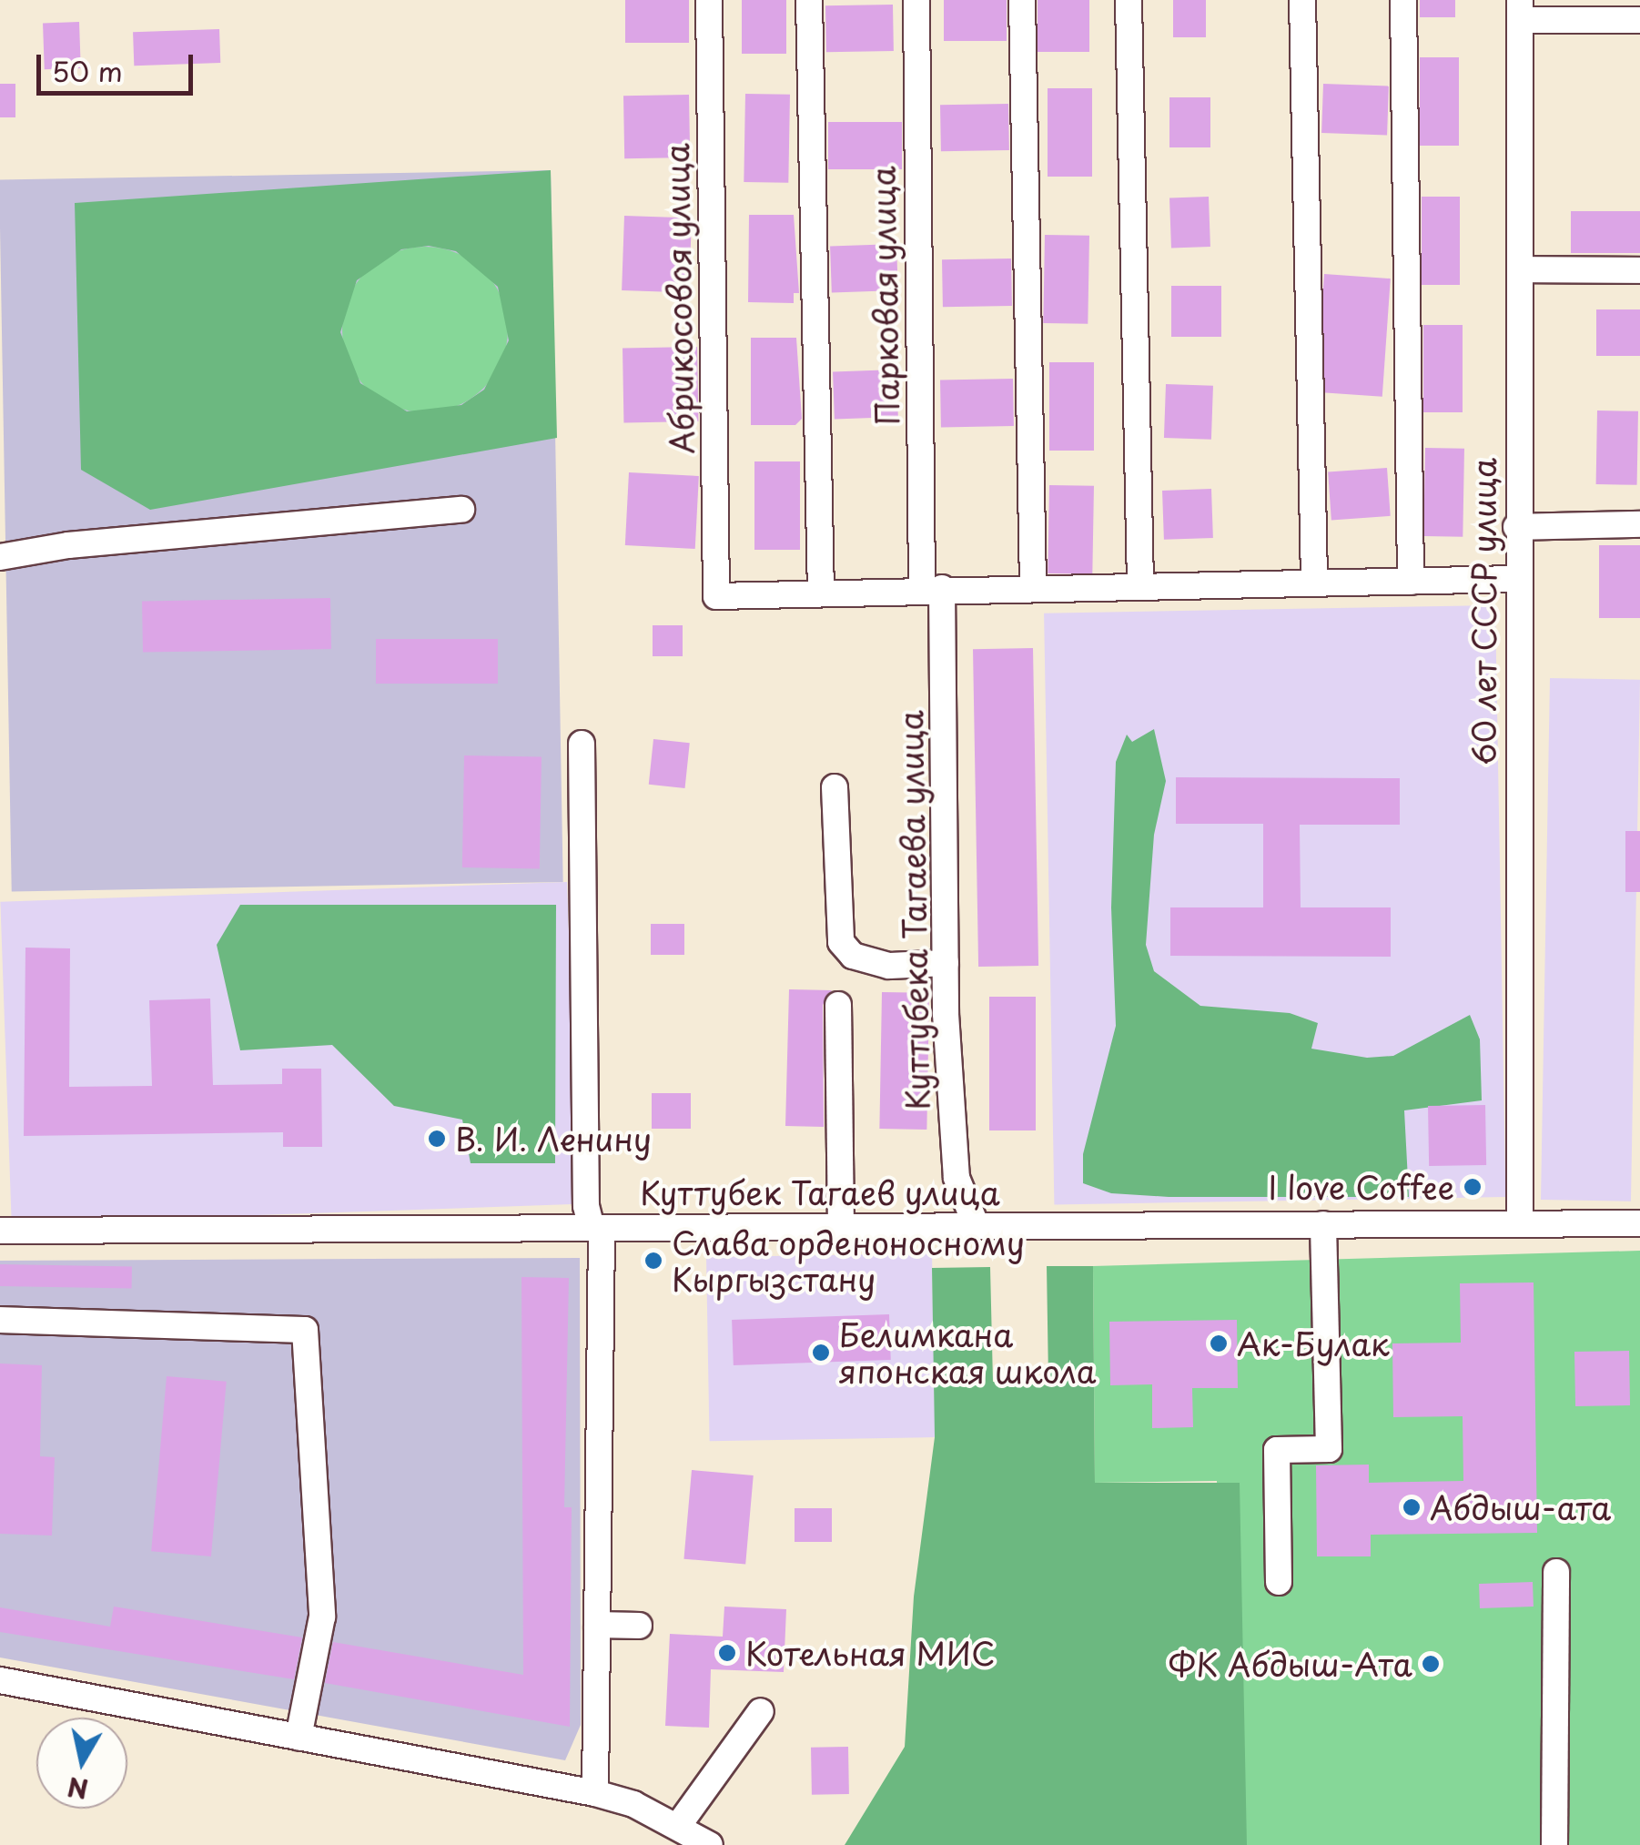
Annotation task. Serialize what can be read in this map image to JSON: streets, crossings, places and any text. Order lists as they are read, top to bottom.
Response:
{
  "streets": {
    "street": [
      "Парковая улица",
      "Абрикосовоя улица",
      "60 лет СССР улица",
      "Куттубека Тагаева улица",
      "Куттубек Тагаев улица"
    ]
  },
  "crossings": [
    ["Парковая улица", "Куттубека Тагаева улица"],
    ["60 лет СССР улица", "Куттубек Тагаев улица"],
    ["Куттубека Тагаева улица", "Куттубек Тагаев улица"]
  ],
  "places": [
    "В. И. Ленину",
    "I love Coffee",
    "Слава орденоносному Кыргызстану",
    "Ак-Булак",
    "Белимкана японская школа",
    "Абдыш-ата",
    "Котельная МИС",
    "ФК Абдыш-Ата"
  ],
  "scale_bar": "50 m",
  "north": "bottom"
}
